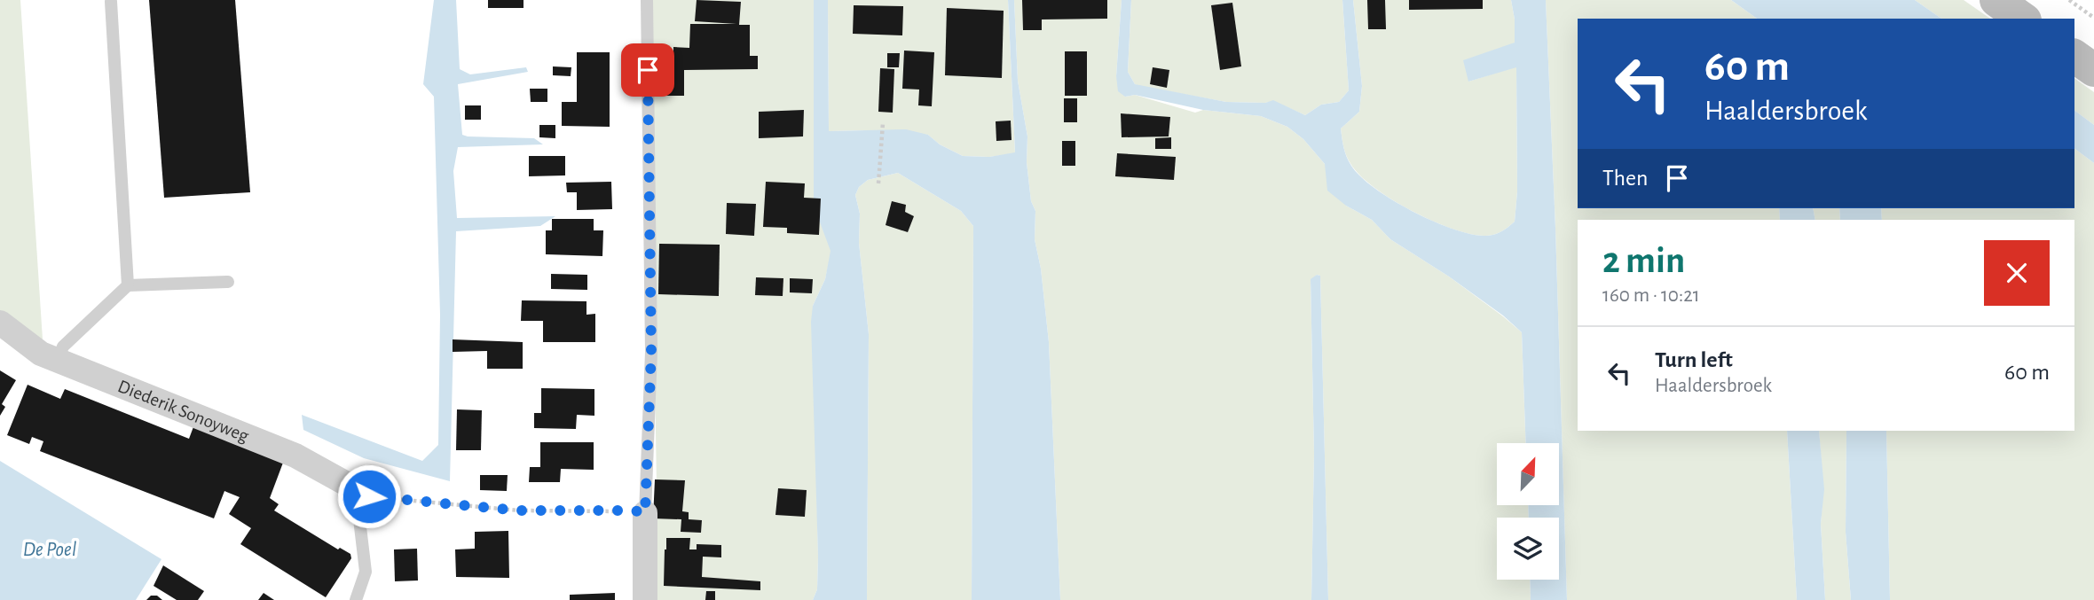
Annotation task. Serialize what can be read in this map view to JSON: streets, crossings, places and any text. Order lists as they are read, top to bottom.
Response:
{
  "streets": {
    "street": ["Diederik Sonoyweg"]
  },
  "water": ["De Poel"],
  "north": "top right",
  "page": {
    "turn": ["60 m", "Haaldersbroek"],
    "then": "Then",
    "heading": ["2 min", "160 m · 10:21"],
    "list": [
      {
        "name": "Turn left",
        "note": "Haaldersbroek",
        "value": "60 m"
      }
    ]
  }
}
